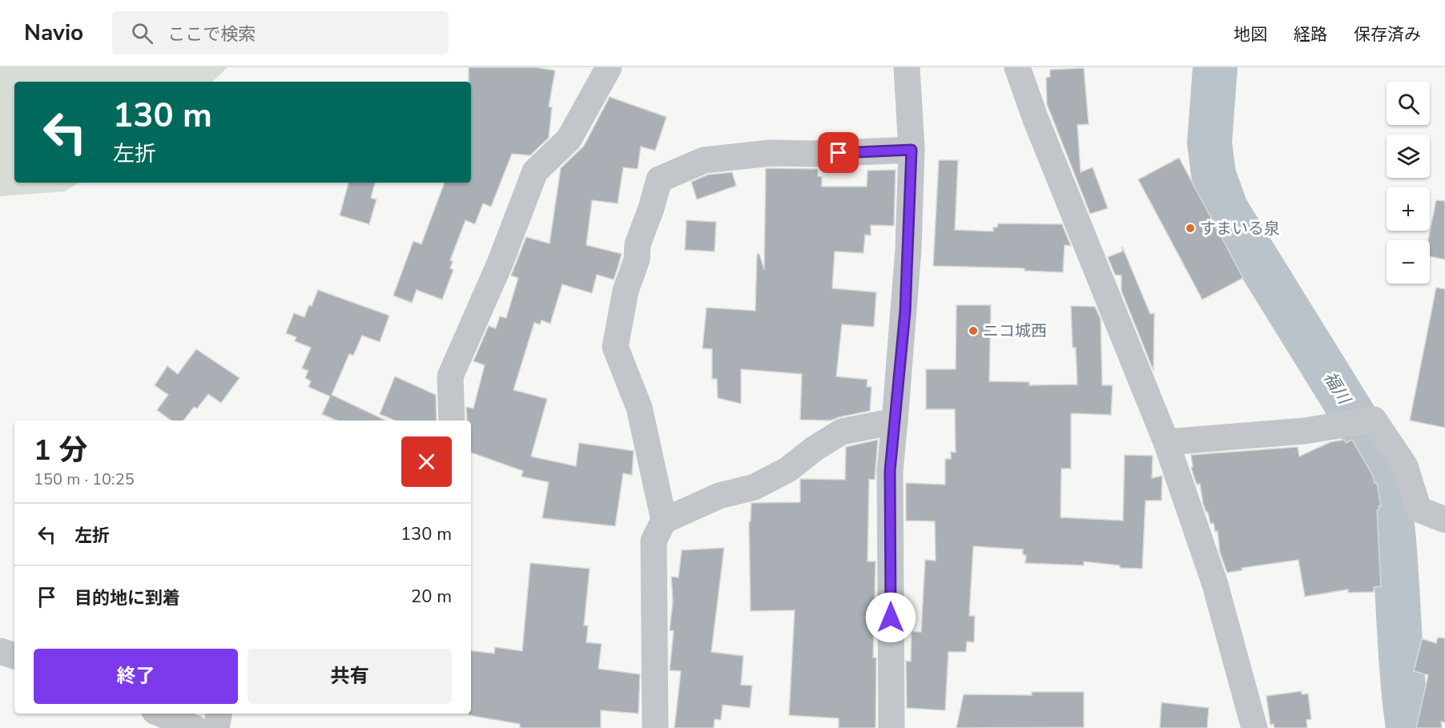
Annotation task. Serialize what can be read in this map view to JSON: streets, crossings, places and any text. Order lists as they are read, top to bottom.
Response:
{
  "water": ["福川"],
  "places": ["すまいる泉", "ニコ城西"],
  "page": {
    "header": "Navio",
    "search": "ここで検索",
    "nav": ["地図", "経路", "保存済み"],
    "map_buttons": ["+", "−"],
    "turn": ["130 m", "左折"],
    "heading": ["1 分", "150 m · 10:25"],
    "list": [
      {
        "name": "左折",
        "value": "130 m"
      },
      {
        "name": "目的地に到着",
        "value": "20 m"
      }
    ],
    "buttons": ["終了", "共有"]
  }
}
